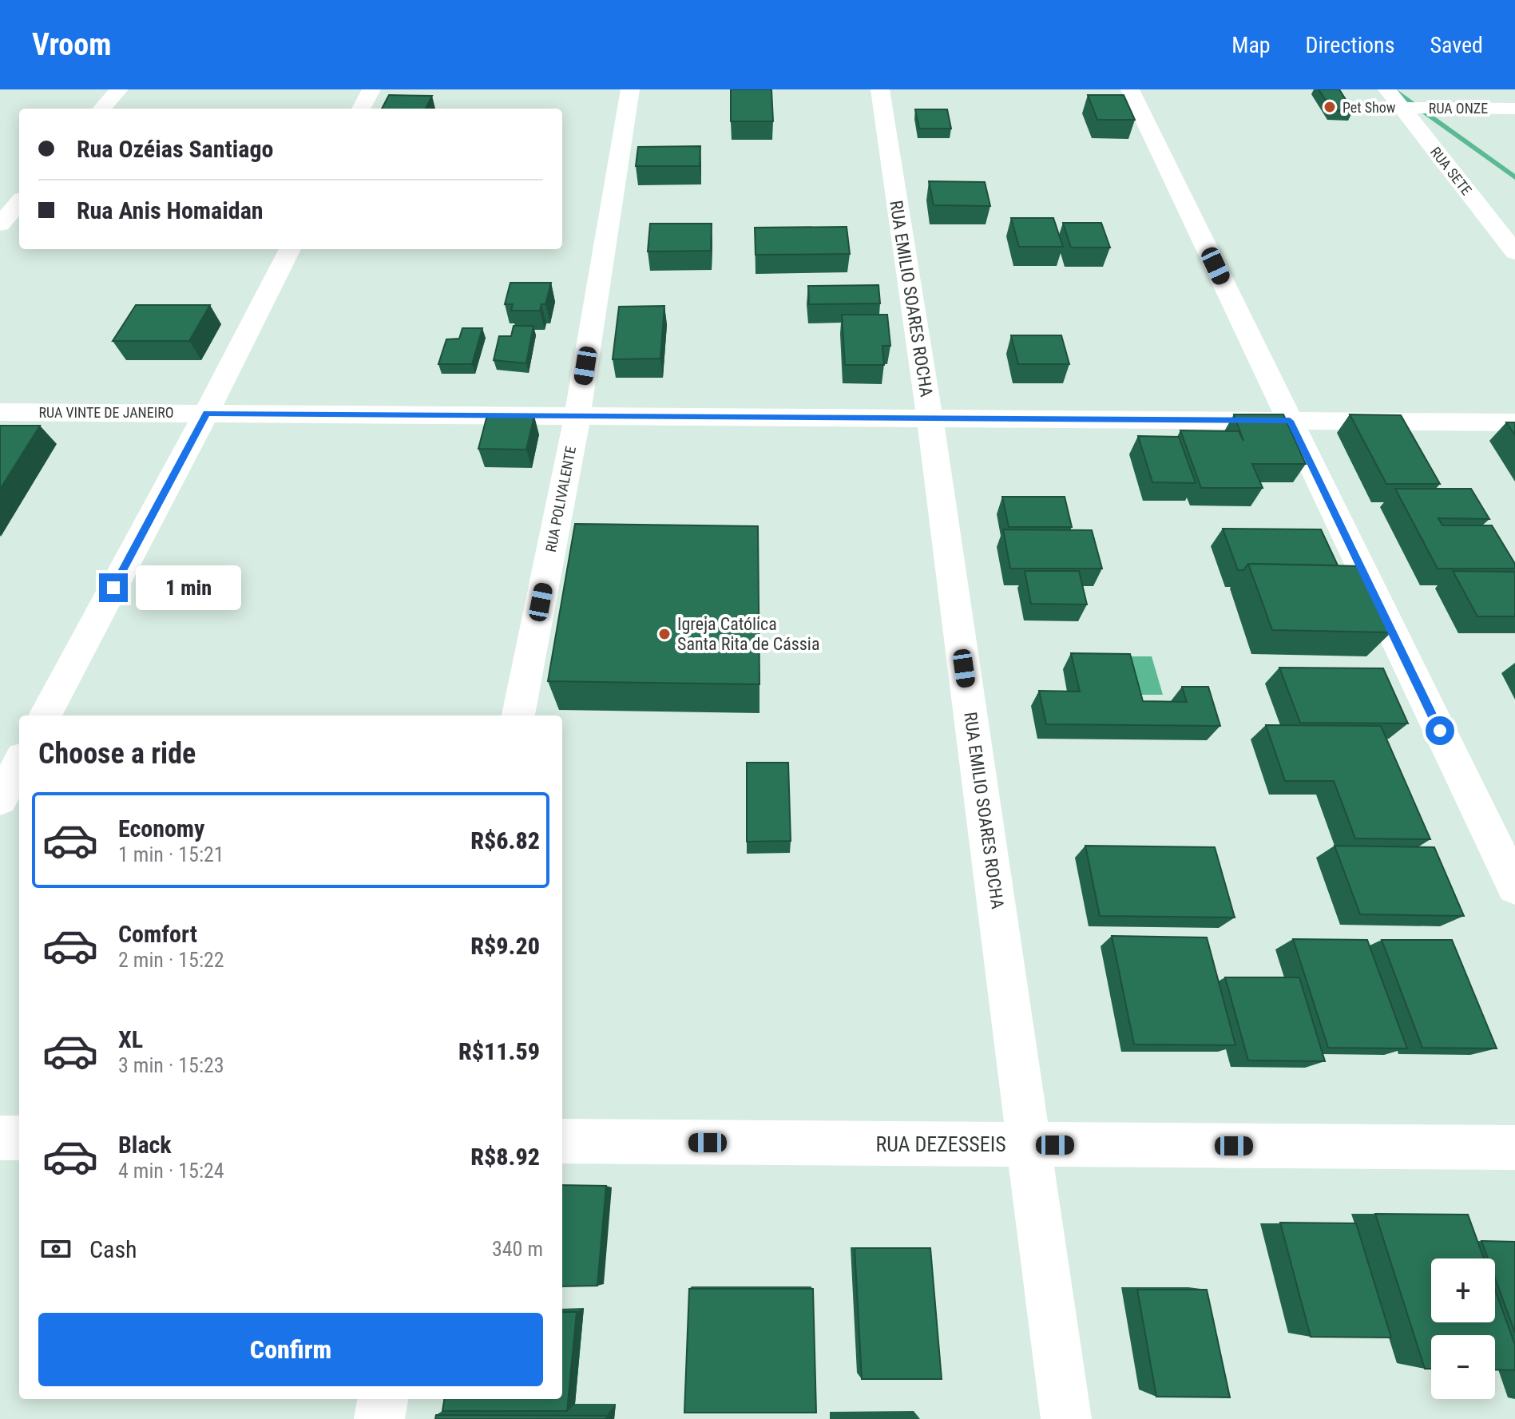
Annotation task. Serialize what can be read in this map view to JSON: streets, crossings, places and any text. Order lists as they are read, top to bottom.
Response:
{
  "streets": {
    "street": [
      "RUA ONZE",
      "RUA SETE",
      "RUA EMILIO SOARES ROCHA",
      "RUA VINTE DE JANEIRO",
      "RUA POLIVALENTE",
      "RUA DEZESSEIS"
    ]
  },
  "crossings": [
    ["RUA ONZE", "RUA SETE"],
    ["RUA EMILIO SOARES ROCHA", "RUA VINTE DE JANEIRO"],
    ["RUA EMILIO SOARES ROCHA", "RUA DEZESSEIS"],
    ["RUA VINTE DE JANEIRO", "RUA POLIVALENTE"]
  ],
  "places": ["Pet Show", "Igreja Católica Santa Rita de Cássia"],
  "page": {
    "header": "Vroom",
    "nav": ["Map", "Directions", "Saved"],
    "banner": ["Rua Ozéias Santiago", "Rua Anis Homaidan"],
    "bubble": "1 min",
    "heading": "Choose a ride",
    "list": [
      {
        "name": "Economy",
        "note": "1 min · 15:21",
        "value": "R$6.82"
      },
      {
        "name": "Comfort",
        "note": "2 min · 15:22",
        "value": "R$9.20"
      },
      {
        "name": "XL",
        "note": "3 min · 15:23",
        "value": "R$11.59"
      },
      {
        "name": "Black",
        "note": "4 min · 15:24",
        "value": "R$8.92"
      }
    ],
    "pay": ["Cash", "340 m"],
    "map_buttons": ["+", "−"],
    "buttons": "Confirm"
  }
}
